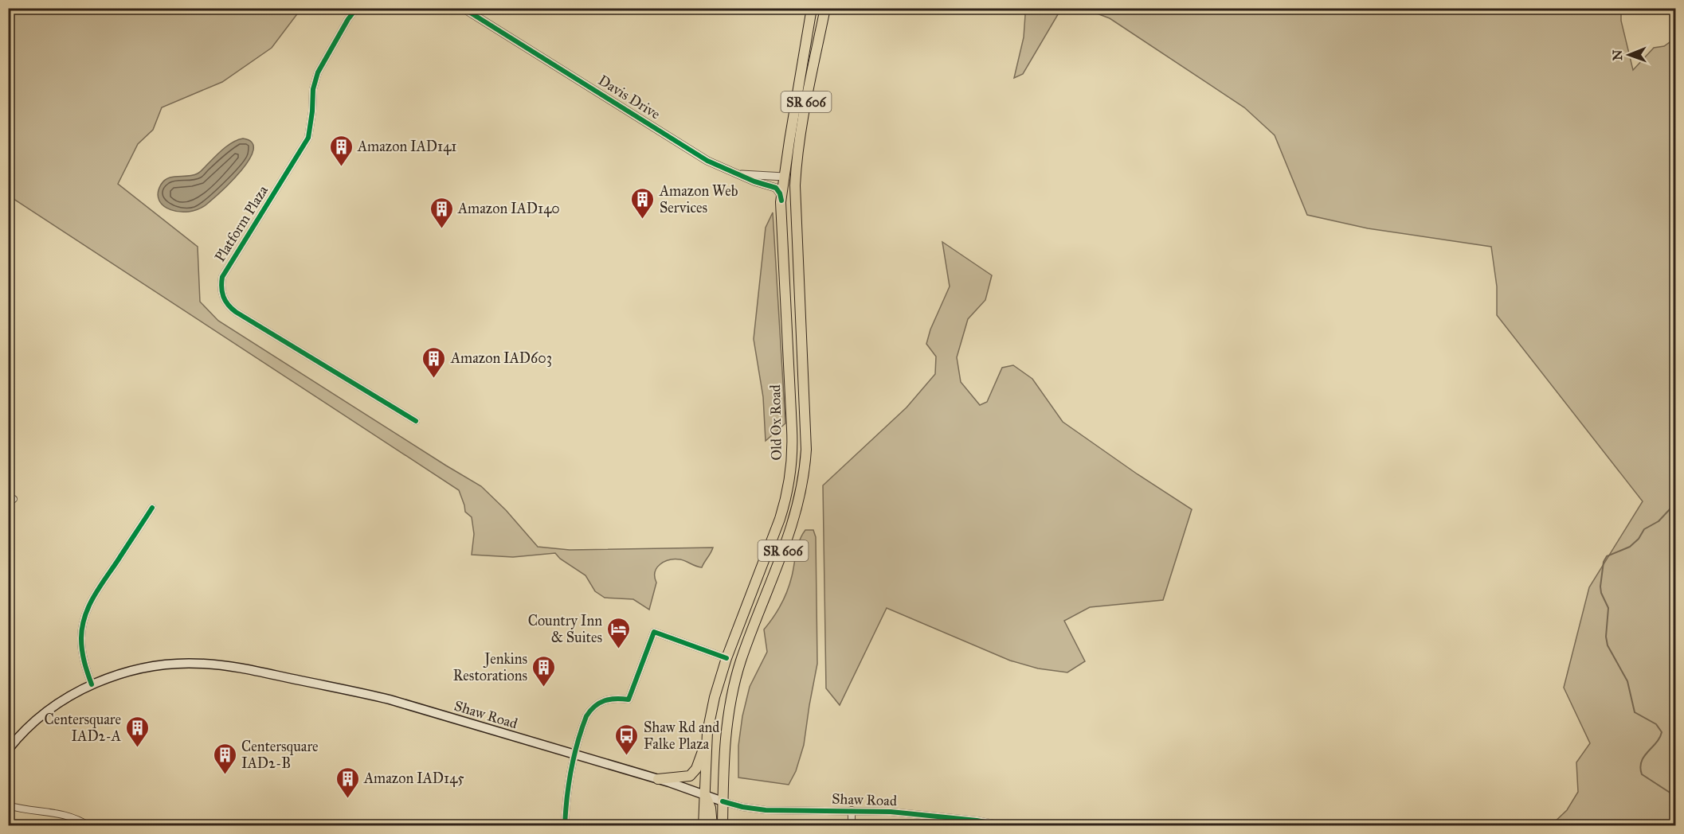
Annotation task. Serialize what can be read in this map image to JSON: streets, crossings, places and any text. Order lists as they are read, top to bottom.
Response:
{
  "streets": {
    "main road": ["SR 606", "Old Ox Road", "Shaw Road"],
    "street": ["Davis Drive", "Platform Plaza"]
  },
  "crossings": [
    ["Davis Drive", "Old Ox Road"],
    ["Old Ox Road", "Shaw Road"]
  ],
  "places": {
    "building": [
      "Amazon IAD141",
      "Amazon Web Services",
      "Amazon IAD140",
      "Amazon IAD603",
      "Jenkins Restorations",
      "Centersquare IAD2-A",
      "Centersquare IAD2-B",
      "Amazon IAD145"
    ],
    "hotel": ["Country Inn & Suites"],
    "bus stop": ["Shaw Rd and Falke Plaza"]
  },
  "north": "left"
}
